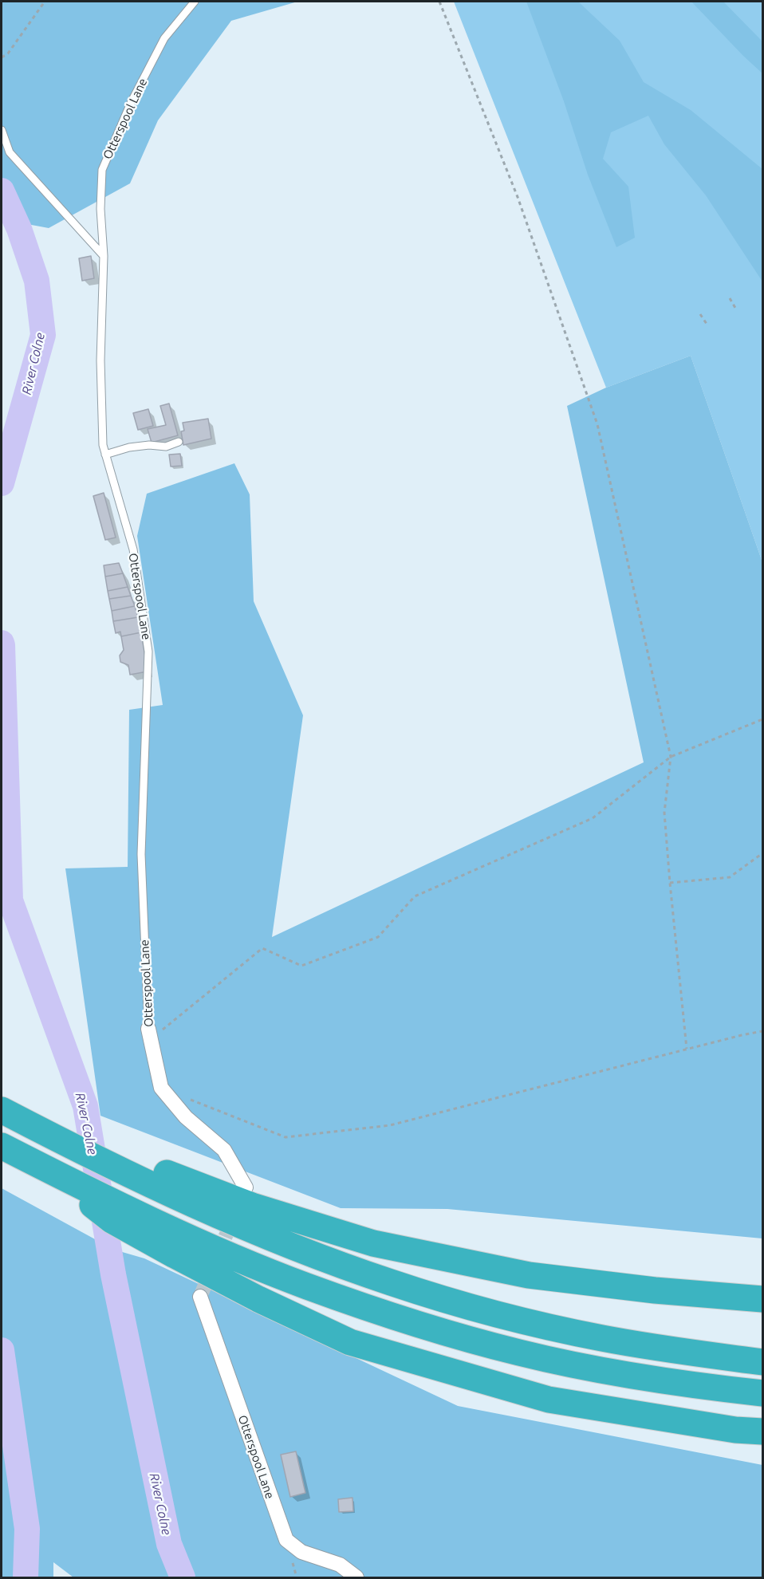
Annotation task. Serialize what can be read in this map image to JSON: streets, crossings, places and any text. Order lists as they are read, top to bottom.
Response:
{
  "streets": {
    "street": ["Otterspool Lane"]
  },
  "water": ["River Colne"]
}
